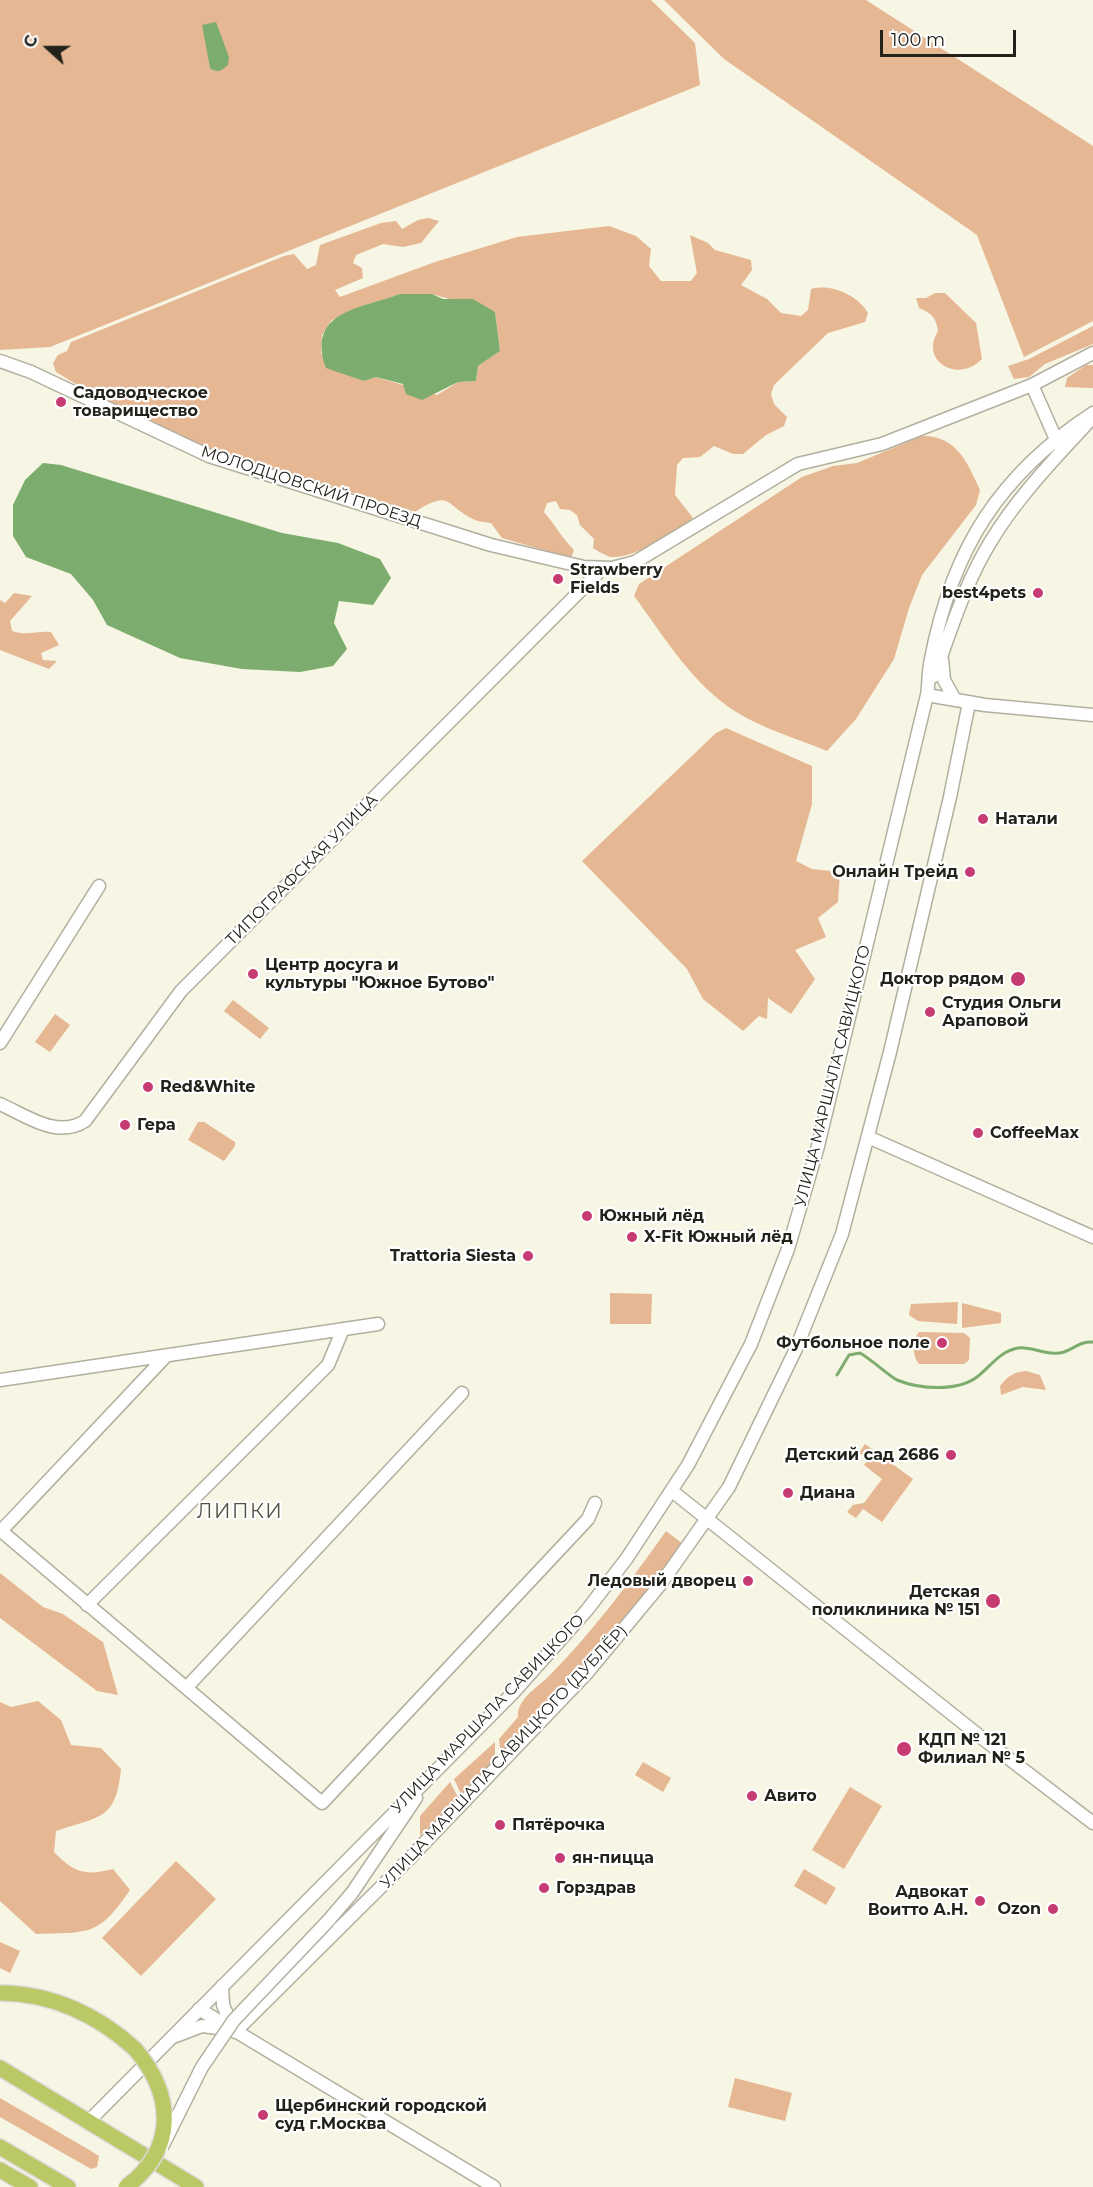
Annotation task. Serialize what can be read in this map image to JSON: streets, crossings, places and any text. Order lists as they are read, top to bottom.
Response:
{
  "streets": {
    "street": [
      "МОЛОДЦОВСКИЙ ПРОЕЗД",
      "ТИПОГРАФСКАЯ УЛИЦА",
      "УЛИЦА МАРШАЛА САВИЦКОГО",
      "УЛИЦА МАРШАЛА САВИЦКОГО (ДУБЛЁР)"
    ]
  },
  "crossings": [
    ["МОЛОДЦОВСКИЙ ПРОЕЗД", "ТИПОГРАФСКАЯ УЛИЦА"]
  ],
  "districts": ["ЛИПКИ"],
  "places": [
    "Садоводческое товарищество",
    "Strawberry Fields",
    "best4pets",
    "Натали",
    "Онлайн Трейд",
    "Центр досуга и культуры \"Южное Бутово\"",
    "Доктор рядом",
    "Студия Ольги Араповой",
    "Red&White",
    "Гера",
    "CoffeeMax",
    "Южный лёд",
    "X-Fit Южный лёд",
    "Trattoria Siesta",
    "Футбольное поле",
    "Детский сад 2686",
    "Диана",
    "Ледовый дворец",
    "Детская поликлиника № 151",
    "КДП № 121 Филиал № 5",
    "Авито",
    "Пятёрочка",
    "ян-пицца",
    "Горздрав",
    "Адвокат Воитто А.Н.",
    "Ozon",
    "Щербинский городской суд г.Москва"
  ],
  "scale_bar": "100 m",
  "north": "left"
}
